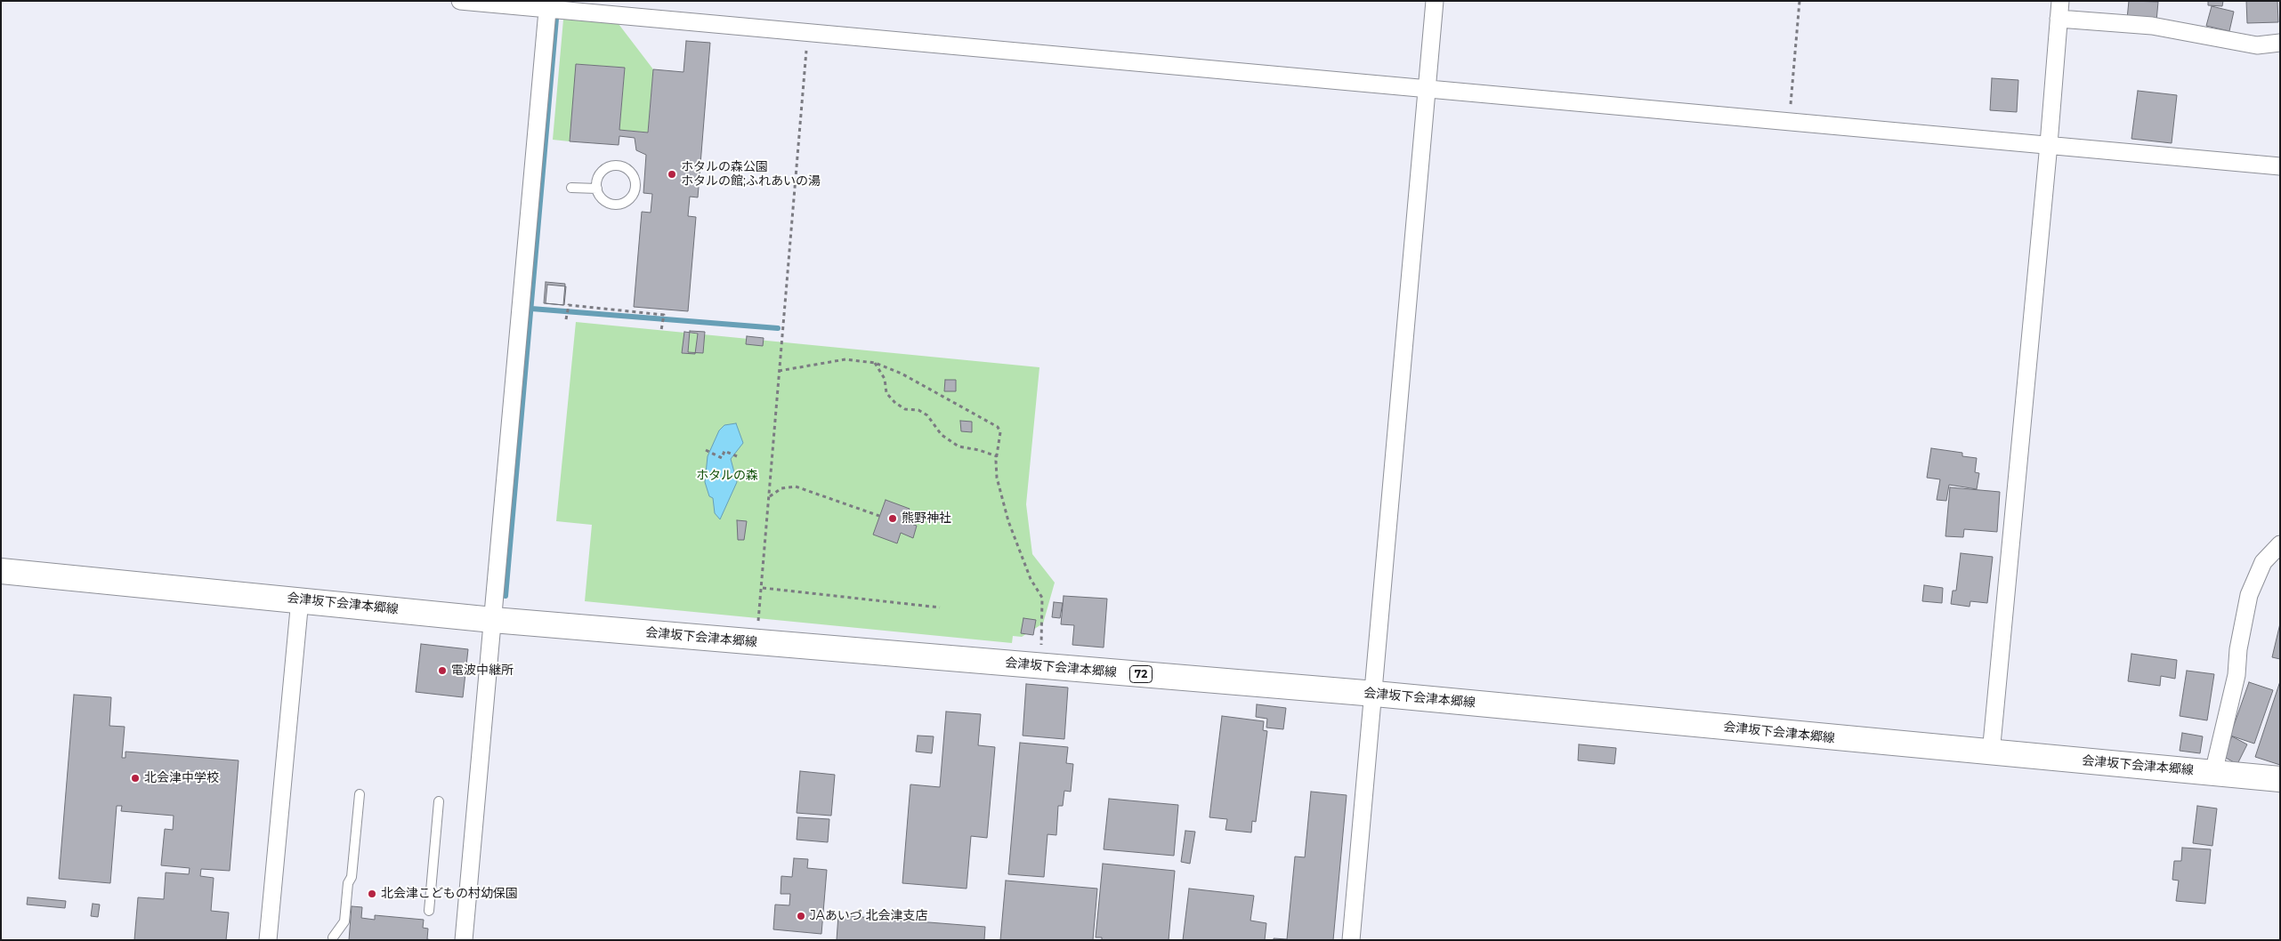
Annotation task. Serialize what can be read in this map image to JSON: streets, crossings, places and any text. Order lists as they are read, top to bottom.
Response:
{
  "streets": {
    "main road": ["会津坂下会津本郷線", "72"]
  },
  "parks": ["ホタルの森"],
  "places": [
    "ホタルの森公園 ホタルの館;ふれあいの湯",
    "熊野神社",
    "電波中継所",
    "北会津中学校",
    "北会津こどもの村幼保園",
    "JAあいづ 北会津支店"
  ]
}
